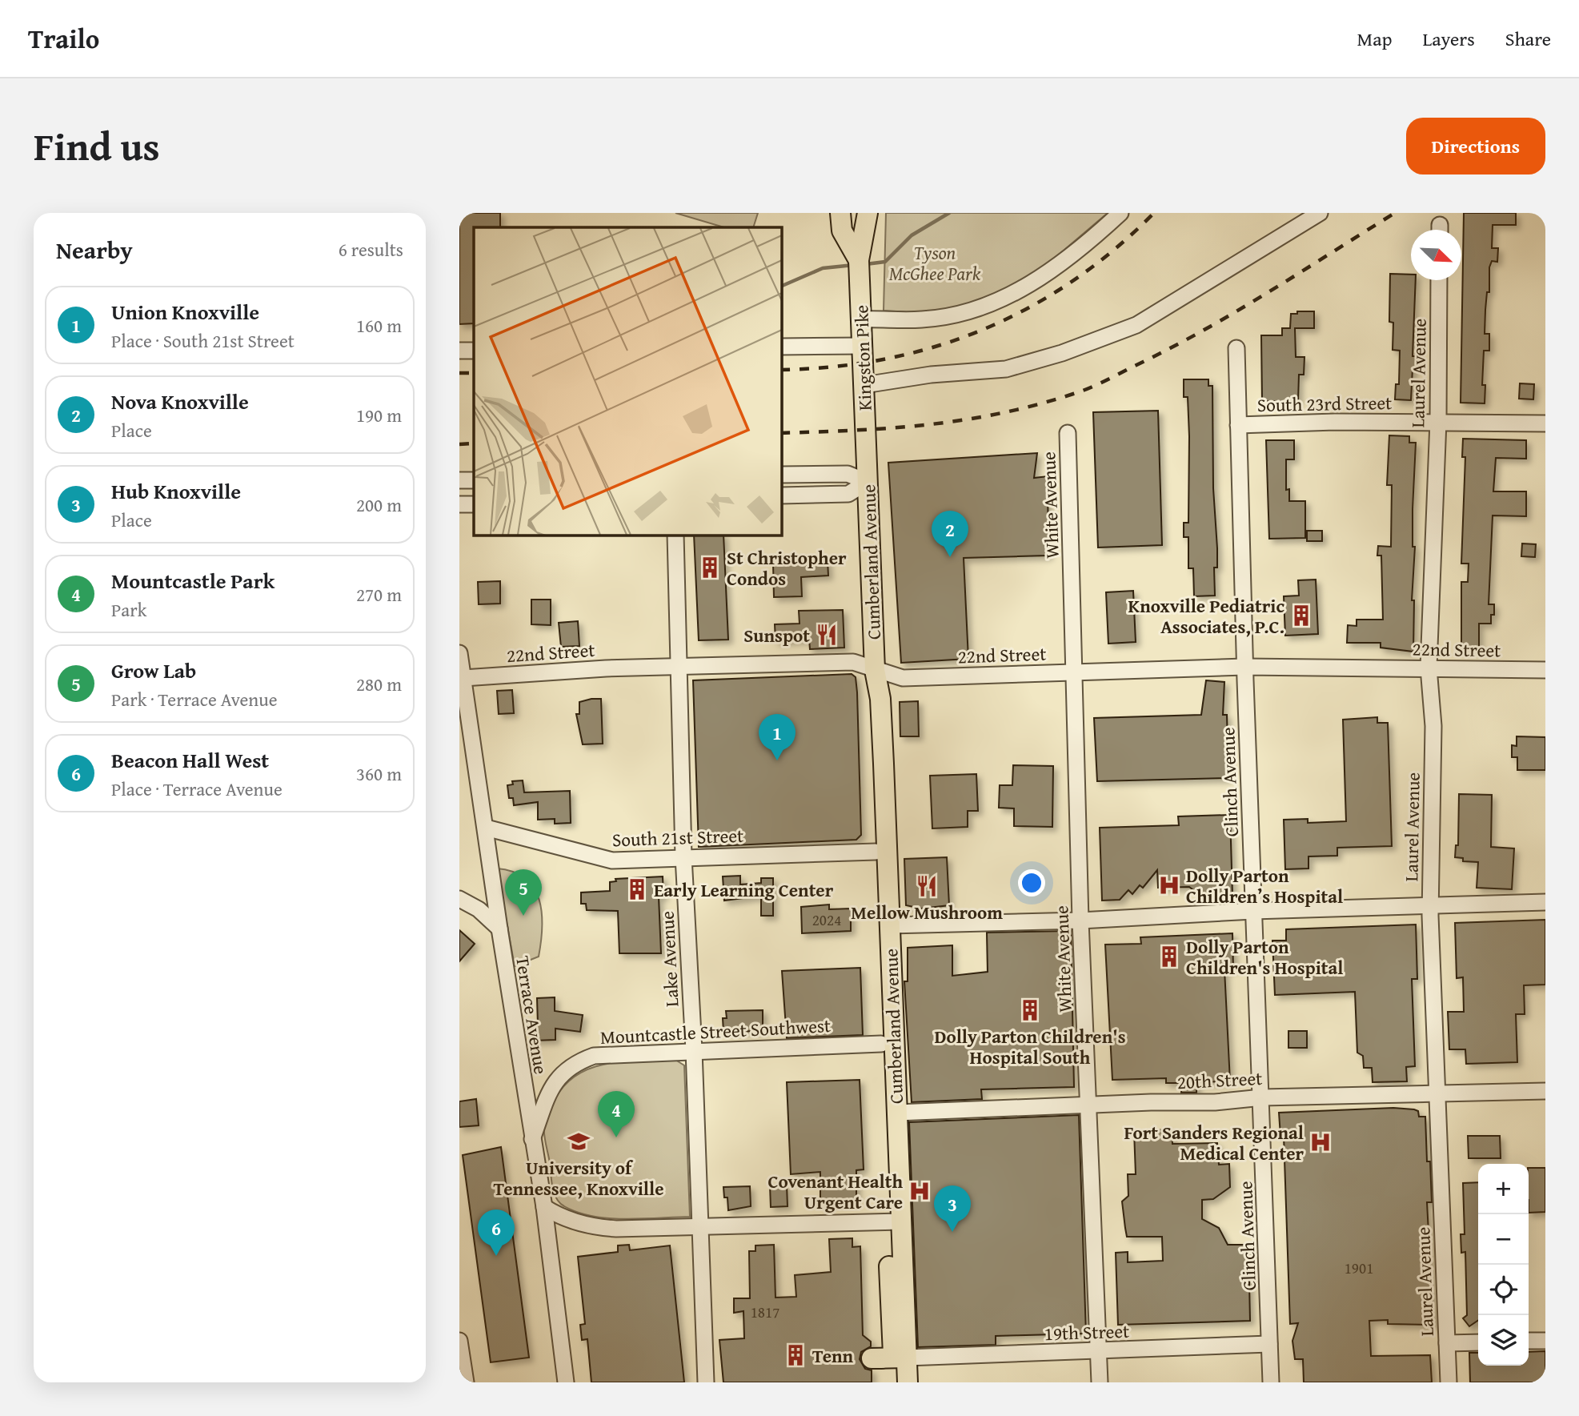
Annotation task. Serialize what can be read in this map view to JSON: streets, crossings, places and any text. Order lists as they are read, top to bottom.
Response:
{
  "streets": {
    "main road": ["Kingston Pike", "Cumberland Avenue"],
    "street": [
      "Laurel Avenue",
      "South 23rd Street",
      "White Avenue",
      "22nd Street",
      "Clinch Avenue",
      "South 21st Street",
      "Lake Avenue",
      "Terrace Avenue",
      "Mountcastle Street Southwest",
      "20th Street",
      "19th Street"
    ]
  },
  "crossings": [
    ["Kingston Pike", "Cumberland Avenue"],
    ["Laurel Avenue", "South 23rd Street"],
    ["Laurel Avenue", "22nd Street"],
    ["Laurel Avenue", "20th Street"],
    ["South 23rd Street", "Clinch Avenue"],
    ["White Avenue", "22nd Street"],
    ["White Avenue", "20th Street"],
    ["White Avenue", "19th Street"],
    ["Cumberland Avenue", "22nd Street"],
    ["Cumberland Avenue", "South 21st Street"],
    ["Cumberland Avenue", "Mountcastle Street Southwest"],
    ["Cumberland Avenue", "20th Street"],
    ["Cumberland Avenue", "19th Street"],
    ["22nd Street", "Clinch Avenue"],
    ["22nd Street", "Lake Avenue"],
    ["22nd Street", "Terrace Avenue"],
    ["Clinch Avenue", "20th Street"],
    ["Clinch Avenue", "19th Street"],
    ["South 21st Street", "Lake Avenue"],
    ["South 21st Street", "Terrace Avenue"],
    ["Lake Avenue", "Mountcastle Street Southwest"],
    ["Terrace Avenue", "Mountcastle Street Southwest"]
  ],
  "parks": ["Tyson McGhee Park"],
  "places": {
    "building": [
      "St Christopher Condos",
      "Knoxville Pediatric Associates, P.C.",
      "Early Learning Center",
      "Dolly Parton Children's Hospital",
      "Dolly Parton Children's Hospital South",
      "Tenn"
    ],
    "restaurant": ["Sunspot", "Mellow Mushroom"],
    "hospital": ["Dolly Parton Children’s Hospital", "Fort Sanders Regional Medical Center", "Covenant Health Urgent Care"],
    "school or university": ["University of Tennessee, Knoxville"]
  },
  "house_numbers": ["2024", "1901", "1817"],
  "north": "bottom right",
  "page": {
    "header": "Trailo",
    "nav": ["Map", "Layers", "Share"],
    "title": "Find us",
    "buttons": "Directions",
    "heading": ["Nearby", "6 results"],
    "list": [
      {
        "mark": "1",
        "name": "Union Knoxville",
        "note": "Place · South 21st Street",
        "value": "160 m"
      },
      {
        "mark": "2",
        "name": "Nova Knoxville",
        "note": "Place",
        "value": "190 m"
      },
      {
        "mark": "3",
        "name": "Hub Knoxville",
        "note": "Place",
        "value": "200 m"
      },
      {
        "mark": "4",
        "name": "Mountcastle Park",
        "note": "Park",
        "value": "270 m"
      },
      {
        "mark": "5",
        "name": "Grow Lab",
        "note": "Park · Terrace Avenue",
        "value": "280 m"
      },
      {
        "mark": "6",
        "name": "Beacon Hall West",
        "note": "Place · Terrace Avenue",
        "value": "360 m"
      }
    ],
    "pins": [
      "2",
      "1",
      "5",
      "4",
      "3",
      "6"
    ],
    "map_buttons": ["+", "−"]
  }
}
